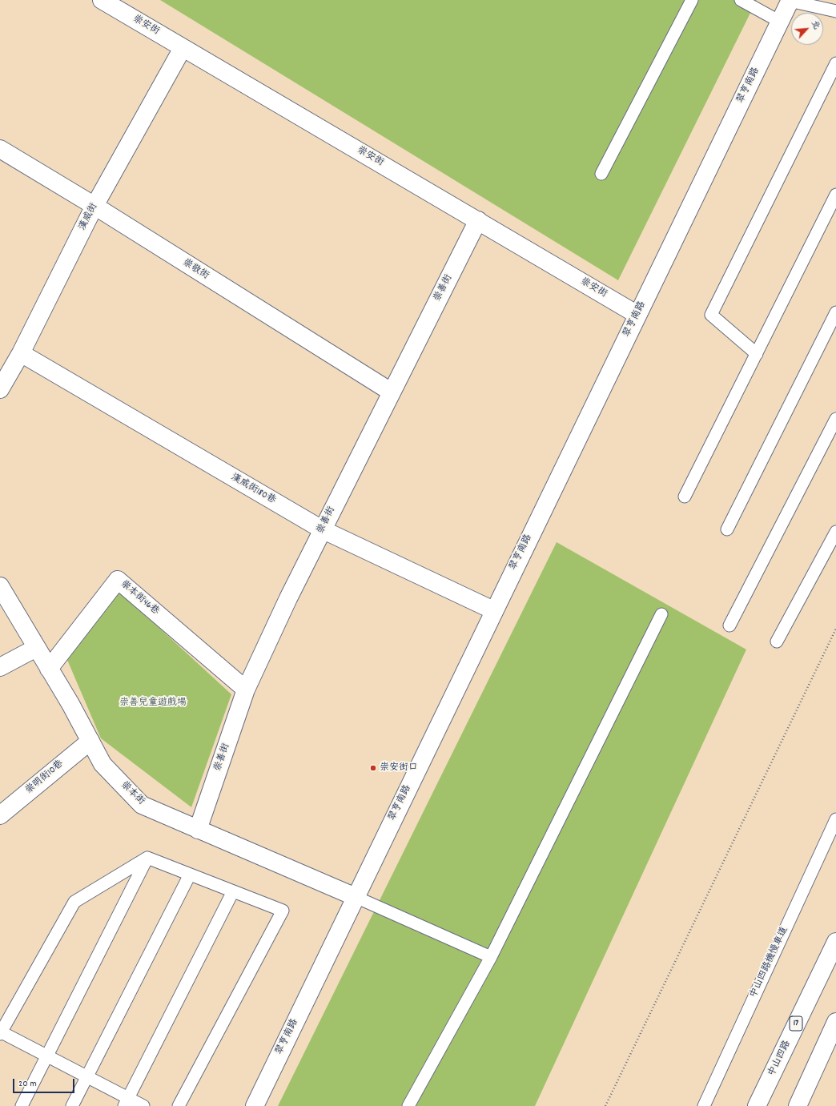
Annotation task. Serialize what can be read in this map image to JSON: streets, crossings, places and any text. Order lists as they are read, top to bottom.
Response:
{
  "streets": {
    "street": [
      "崇安街",
      "翠亨南路",
      "漢威街",
      "崇敬街",
      "崇善街",
      "漢威街180巷",
      "崇本街46巷",
      "崇明街10巷",
      "崇本街",
      "17",
      "中山四路"
    ],
    "lane": ["中山四路機慢車道"]
  },
  "crossings": [
    ["崇安街", "翠亨南路"],
    ["崇安街", "漢威街"],
    ["崇安街", "崇善街"],
    ["翠亨南路", "漢威街180巷"],
    ["翠亨南路", "崇本街"],
    ["漢威街", "崇敬街"],
    ["漢威街", "漢威街180巷"],
    ["崇敬街", "崇善街"],
    ["崇善街", "漢威街180巷"],
    ["崇善街", "崇本街46巷"],
    ["崇善街", "崇本街"],
    ["崇本街46巷", "崇本街"],
    ["崇明街10巷", "崇本街"]
  ],
  "parks": ["崇善兒童遊戲場"],
  "places": ["崇安街口"],
  "scale_bar": "20 m",
  "north": "top right"
}
